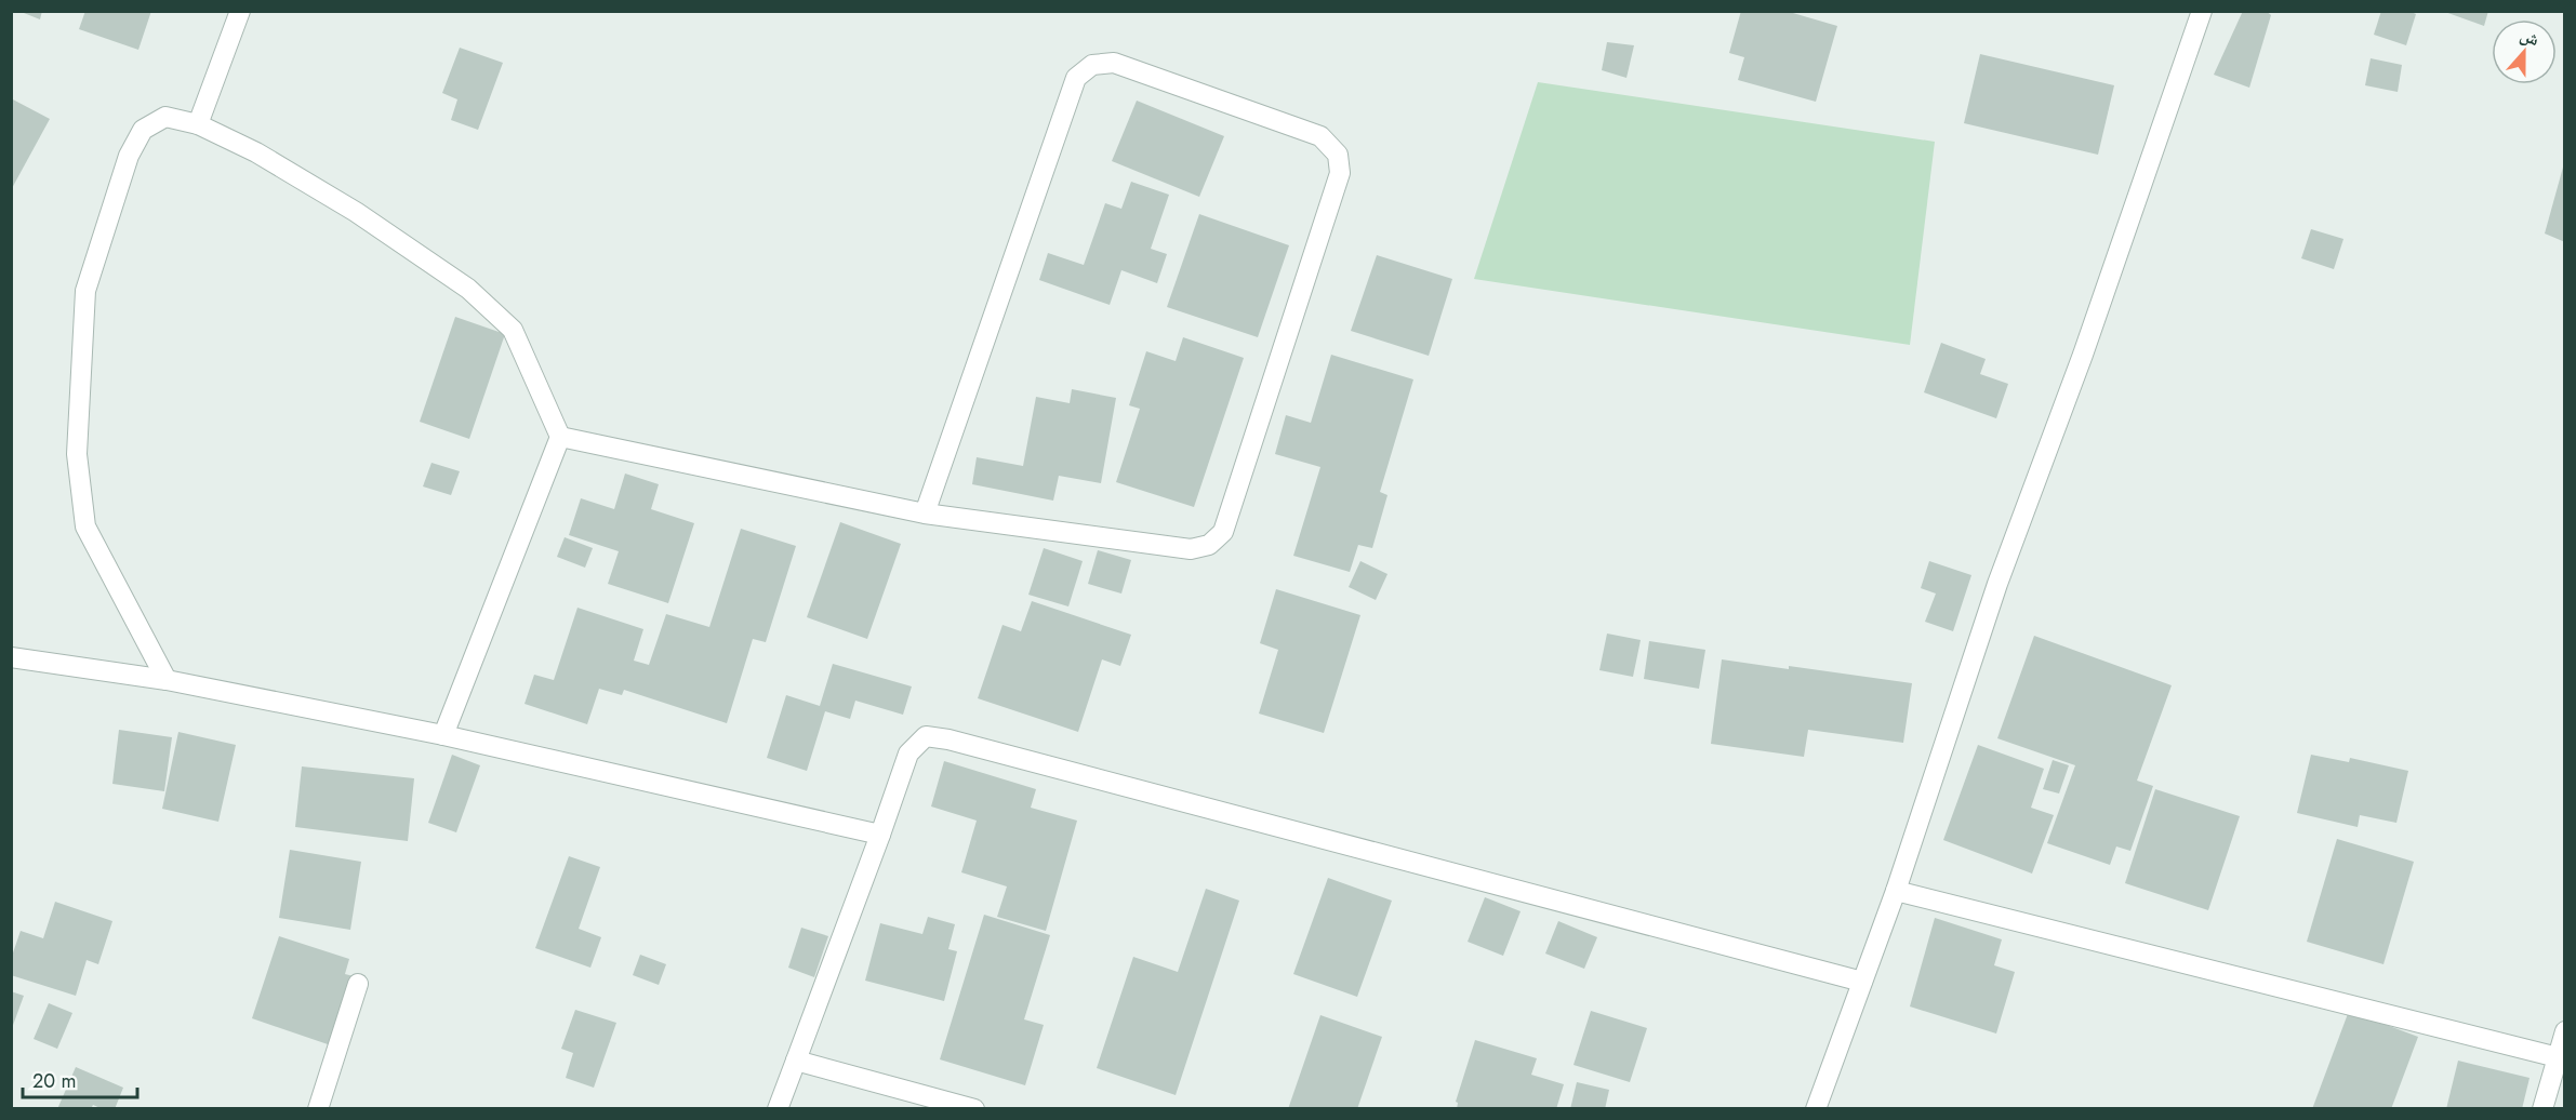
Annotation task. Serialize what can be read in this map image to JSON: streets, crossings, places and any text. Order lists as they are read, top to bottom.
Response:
{
  "scale_bar": "20 m",
  "north": "top"
}
